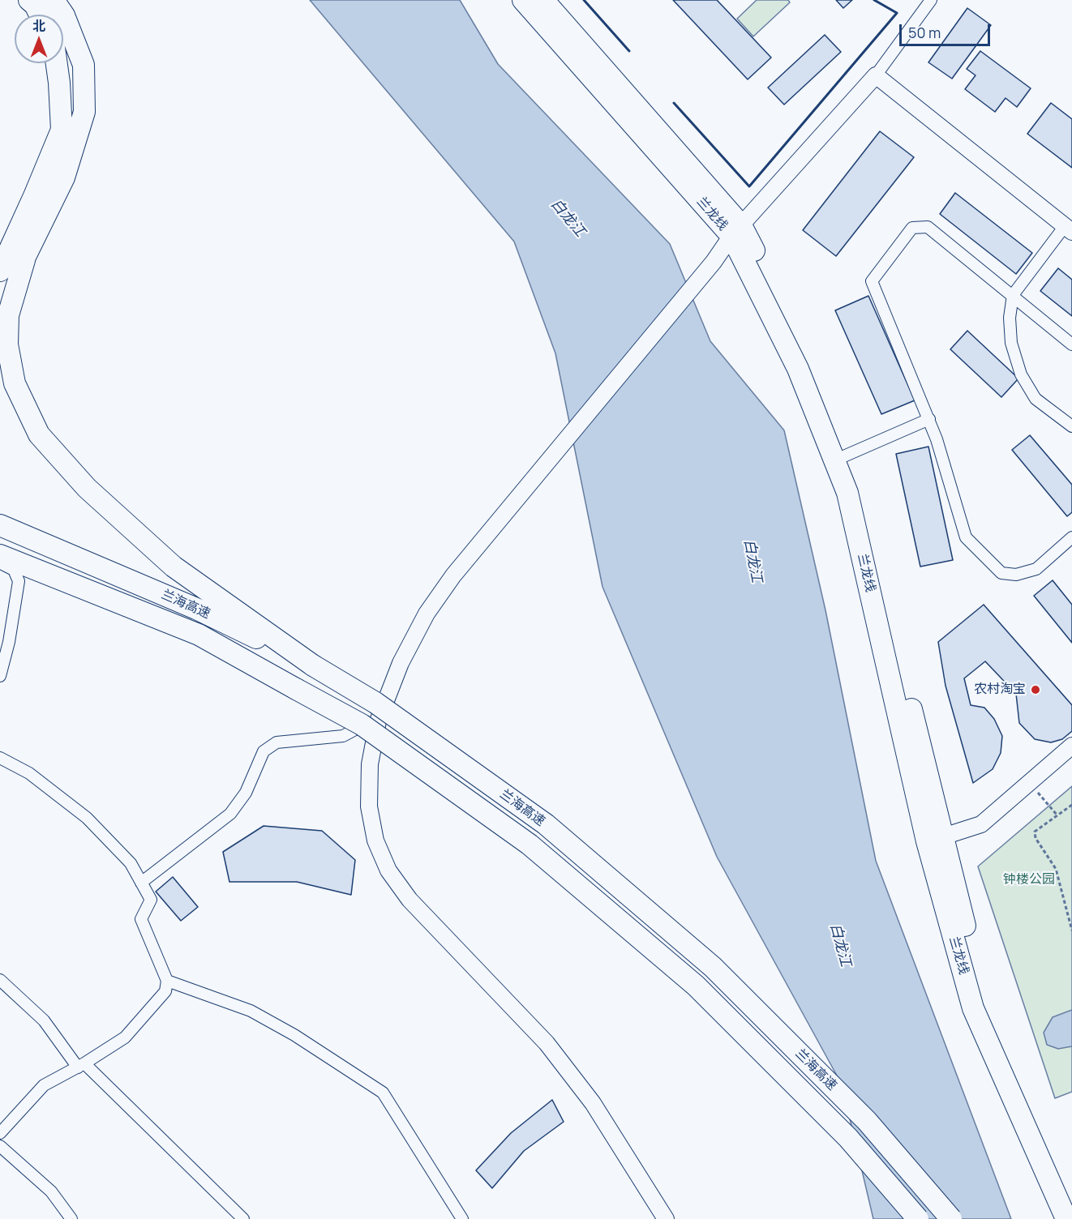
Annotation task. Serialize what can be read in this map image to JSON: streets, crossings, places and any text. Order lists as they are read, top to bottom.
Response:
{
  "streets": {
    "highway": ["兰龙线", "兰海高速"]
  },
  "water": ["白龙江"],
  "parks": ["钟楼公园"],
  "places": ["农村淘宝"],
  "scale_bar": "50 m",
  "north": "top"
}
